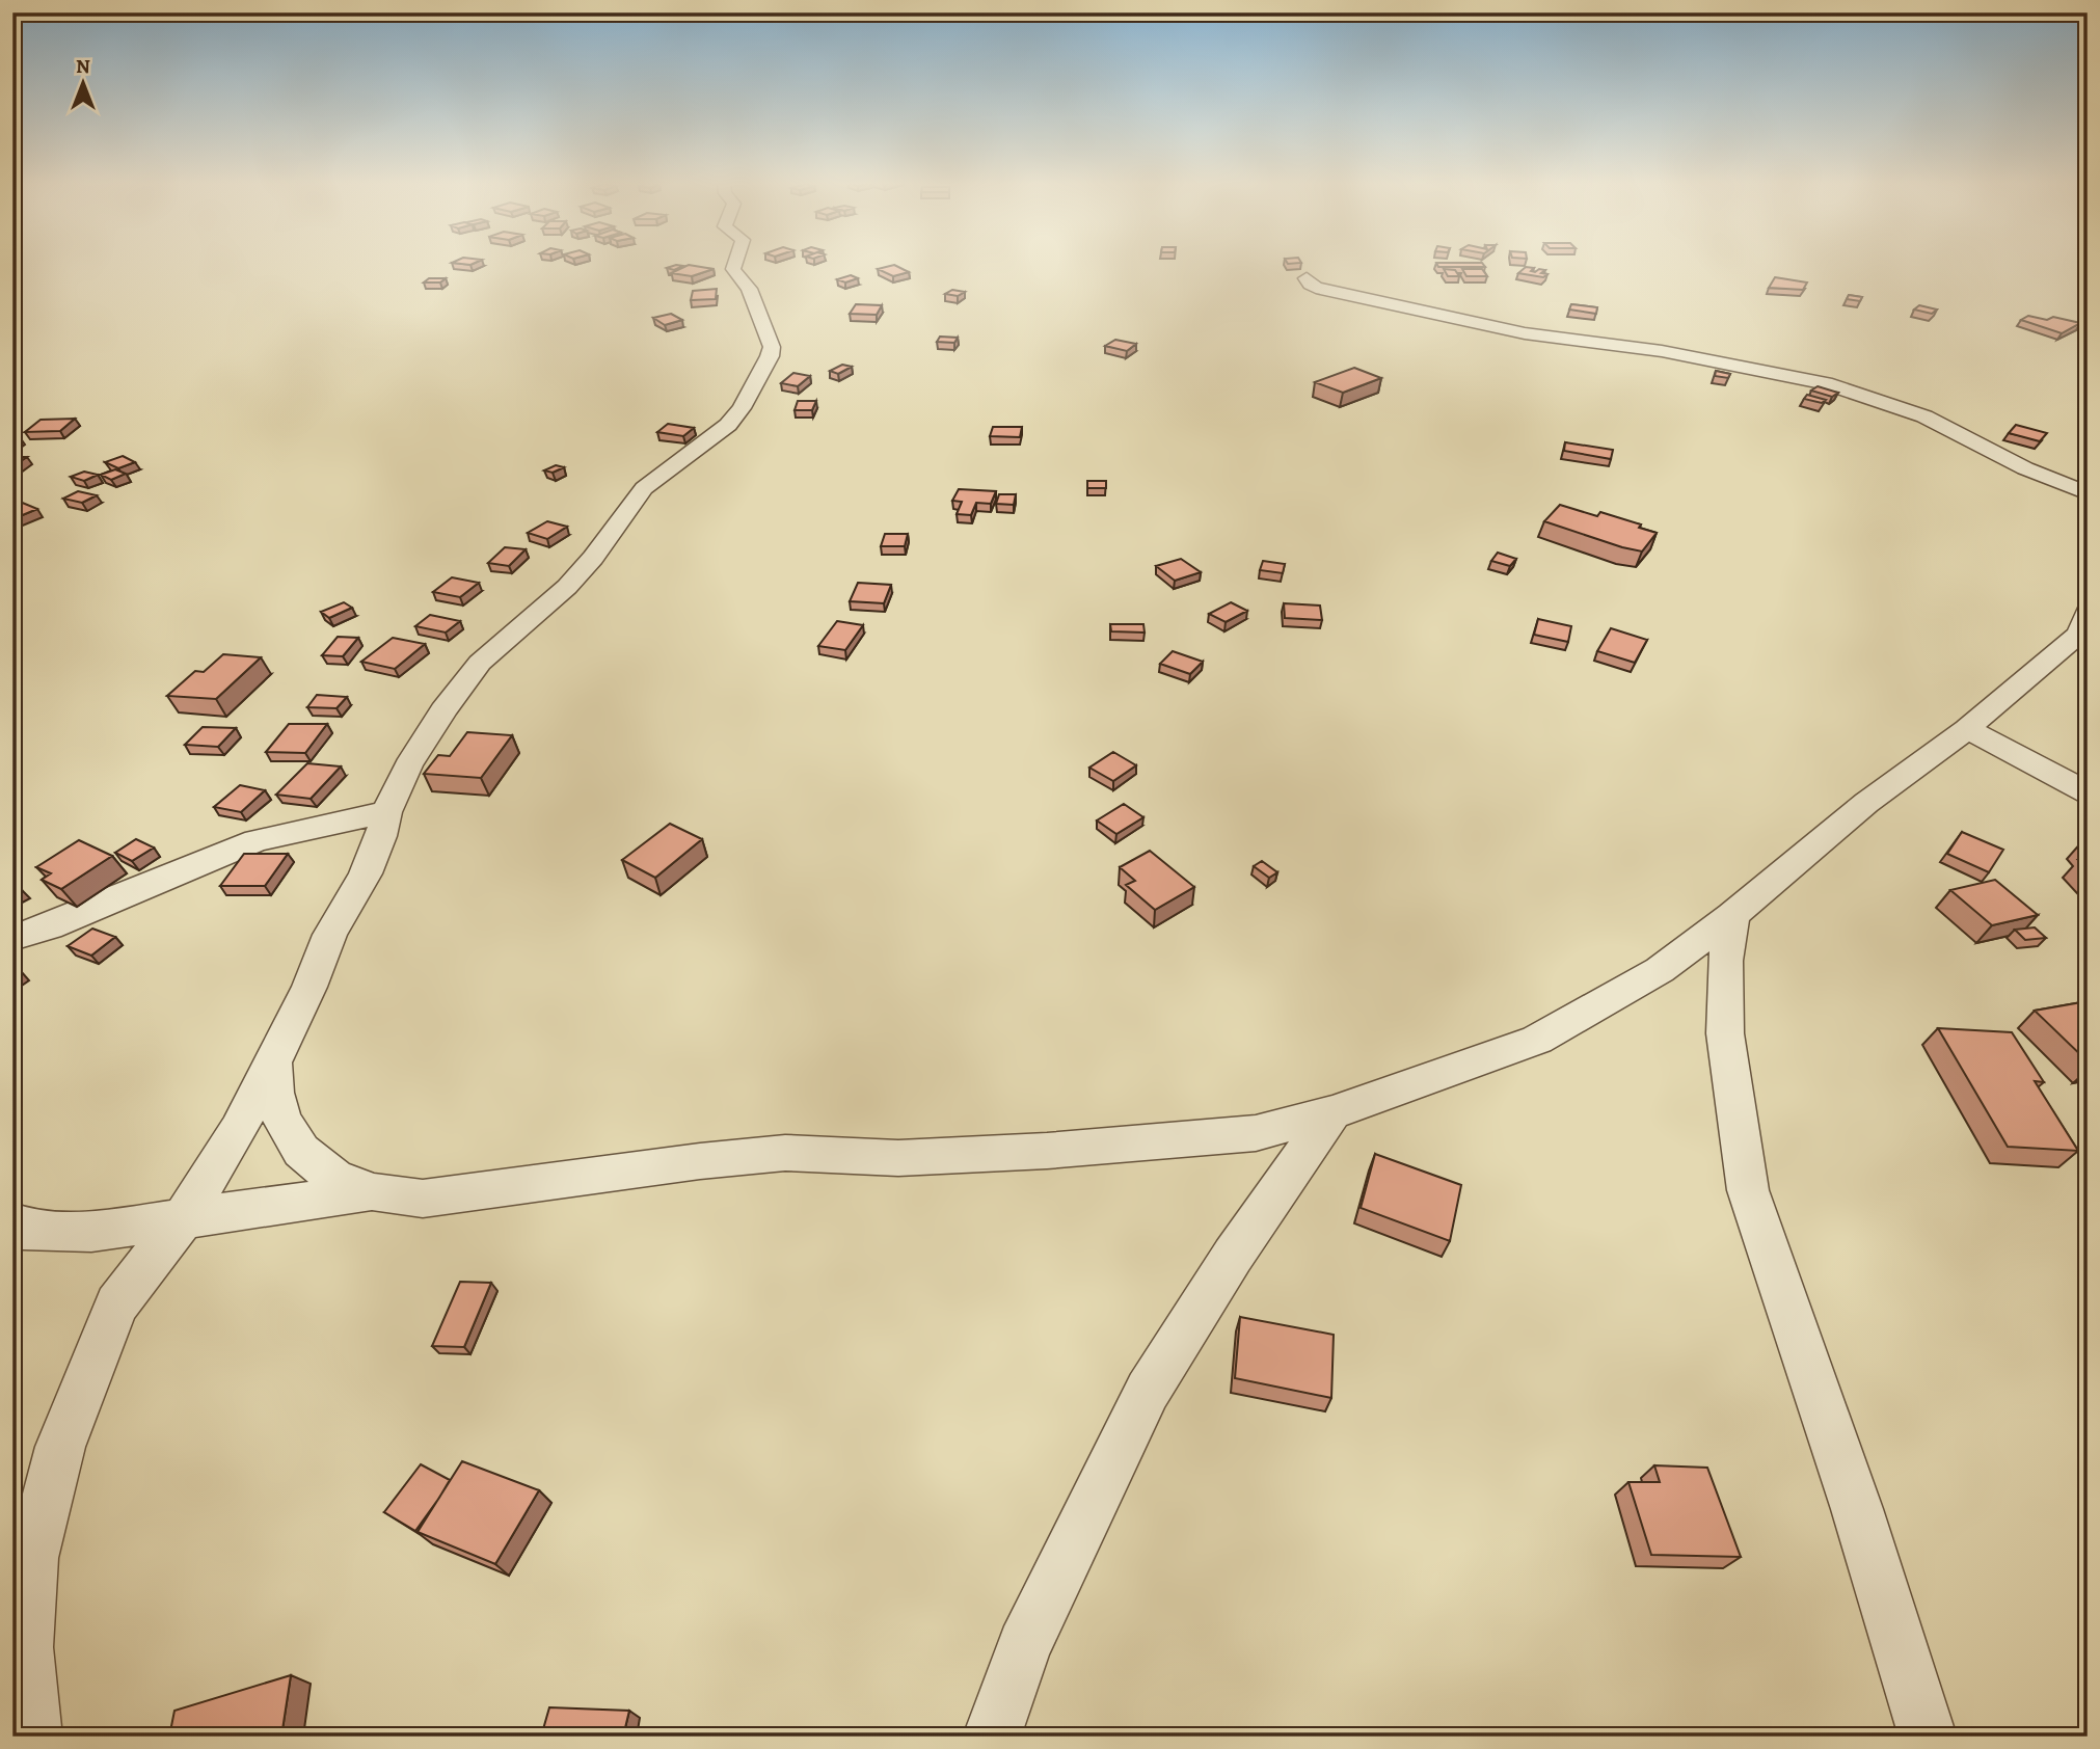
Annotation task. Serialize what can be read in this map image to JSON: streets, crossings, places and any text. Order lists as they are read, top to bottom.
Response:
{
  "north": "top"
}
